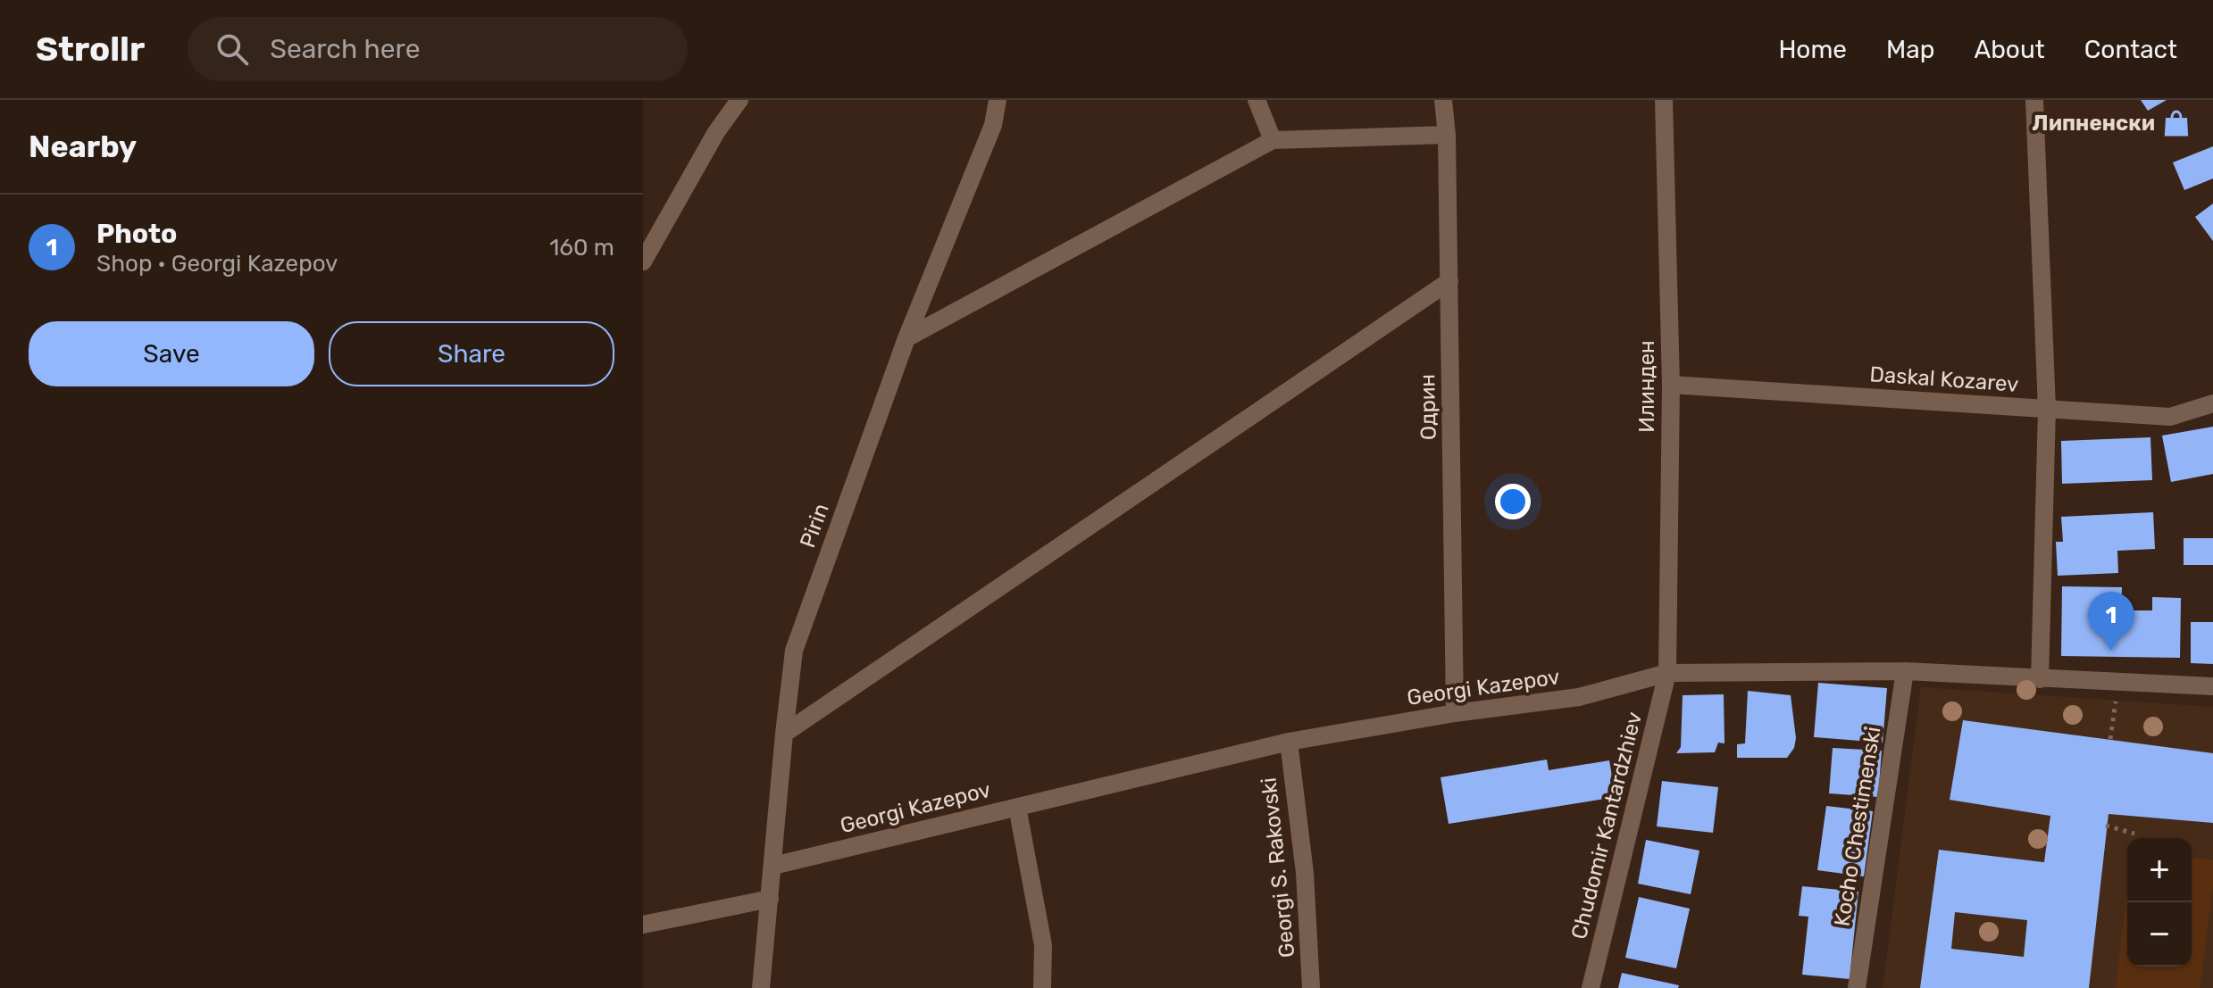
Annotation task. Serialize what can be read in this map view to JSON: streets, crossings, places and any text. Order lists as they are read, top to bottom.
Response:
{
  "streets": {
    "street": [
      "Daskal Kozarev",
      "Илинден",
      "Одрин",
      "Pirin",
      "Georgi Kazepov",
      "Chudomir Kantardzhiev",
      "Kocho Chestimenski",
      "Georgi S. Rakovski"
    ]
  },
  "crossings": [
    ["Daskal Kozarev", "Илинден"],
    ["Илинден", "Georgi Kazepov"],
    ["Илинден", "Chudomir Kantardzhiev"],
    ["Одрин", "Georgi Kazepov"],
    ["Pirin", "Georgi Kazepov"],
    ["Georgi Kazepov", "Chudomir Kantardzhiev"],
    ["Georgi Kazepov", "Kocho Chestimenski"],
    ["Georgi Kazepov", "Georgi S. Rakovski"]
  ],
  "places": {
    "shop": ["Липненски"]
  },
  "page": {
    "header": "Strollr",
    "search": "Search here",
    "nav": [
      "Home",
      "Map",
      "About",
      "Contact"
    ],
    "heading": "Nearby",
    "list": [
      {
        "mark": "1",
        "name": "Photo",
        "note": "Shop · Georgi Kazepov",
        "value": "160 m"
      }
    ],
    "buttons": ["Save", "Share"],
    "pins": "1",
    "map_buttons": ["+", "−"]
  }
}
